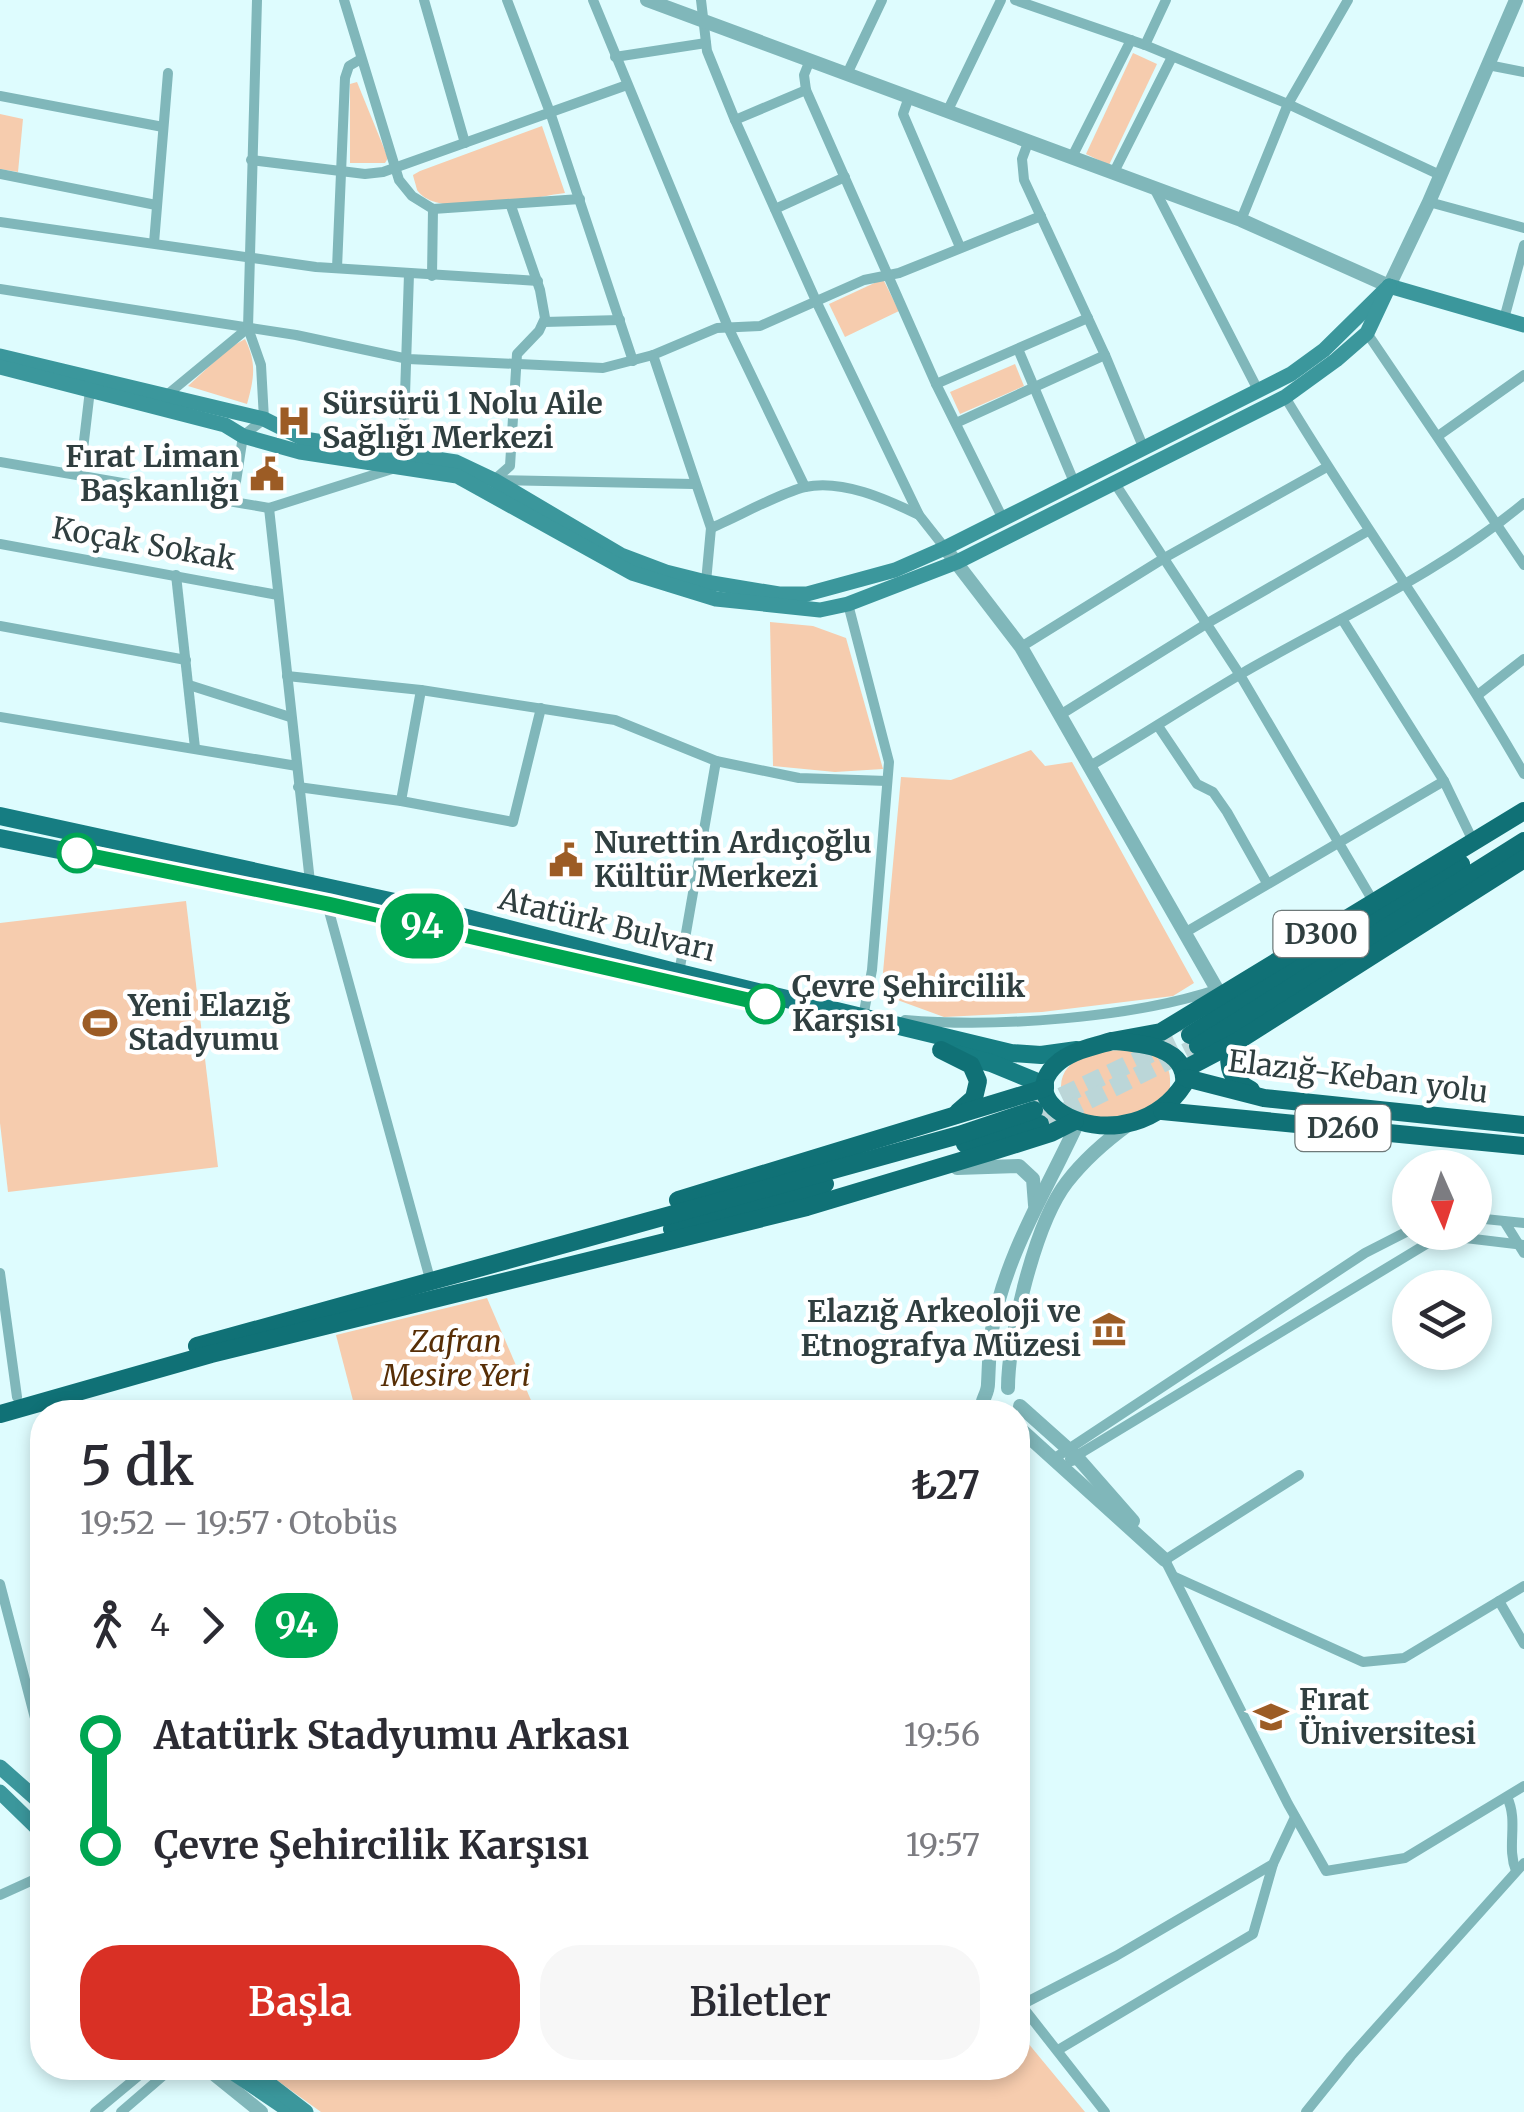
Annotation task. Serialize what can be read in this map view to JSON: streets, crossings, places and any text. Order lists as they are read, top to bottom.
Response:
{
  "streets": {
    "highway": ["D300", "Elazığ-Keban yolu", "D260"],
    "main road": ["Atatürk Bulvarı"],
    "street": ["Koçak Sokak"]
  },
  "crossings": [
    ["Atatürk Bulvarı", "D300"],
    ["Atatürk Bulvarı", "Elazığ-Keban yolu"],
    ["D300", "Elazığ-Keban yolu"],
    ["D300", "D260"],
    ["Elazığ-Keban yolu", "D260"]
  ],
  "parks": ["Zafran Mesire Yeri"],
  "places": {
    "hospital": ["Sürsürü 1 Nolu Aile Sağlığı Merkezi"],
    "public building": ["Fırat Liman Başkanlığı", "Nurettin Ardıçoğlu Kültür Merkezi"],
    "other": ["Çevre Şehircilik Karşısı"],
    "sports": ["Yeni Elazığ Stadyumu"],
    "museum": ["Elazığ Arkeoloji ve Etnografya Müzesi"],
    "school or university": ["Fırat Üniversitesi"]
  },
  "lines": ["bus line 94"],
  "north": "bottom",
  "page": {
    "on_map": "94",
    "heading": ["5 dk", "19:52 – 19:57 · Otobüs", "₺27"],
    "legs": ["4", "94"],
    "list": [
      {
        "name": "Atatürk Stadyumu Arkası",
        "value": "19:56"
      },
      {
        "name": "Çevre Şehircilik Karşısı",
        "value": "19:57"
      }
    ],
    "buttons": ["Başla", "Biletler"]
  }
}
